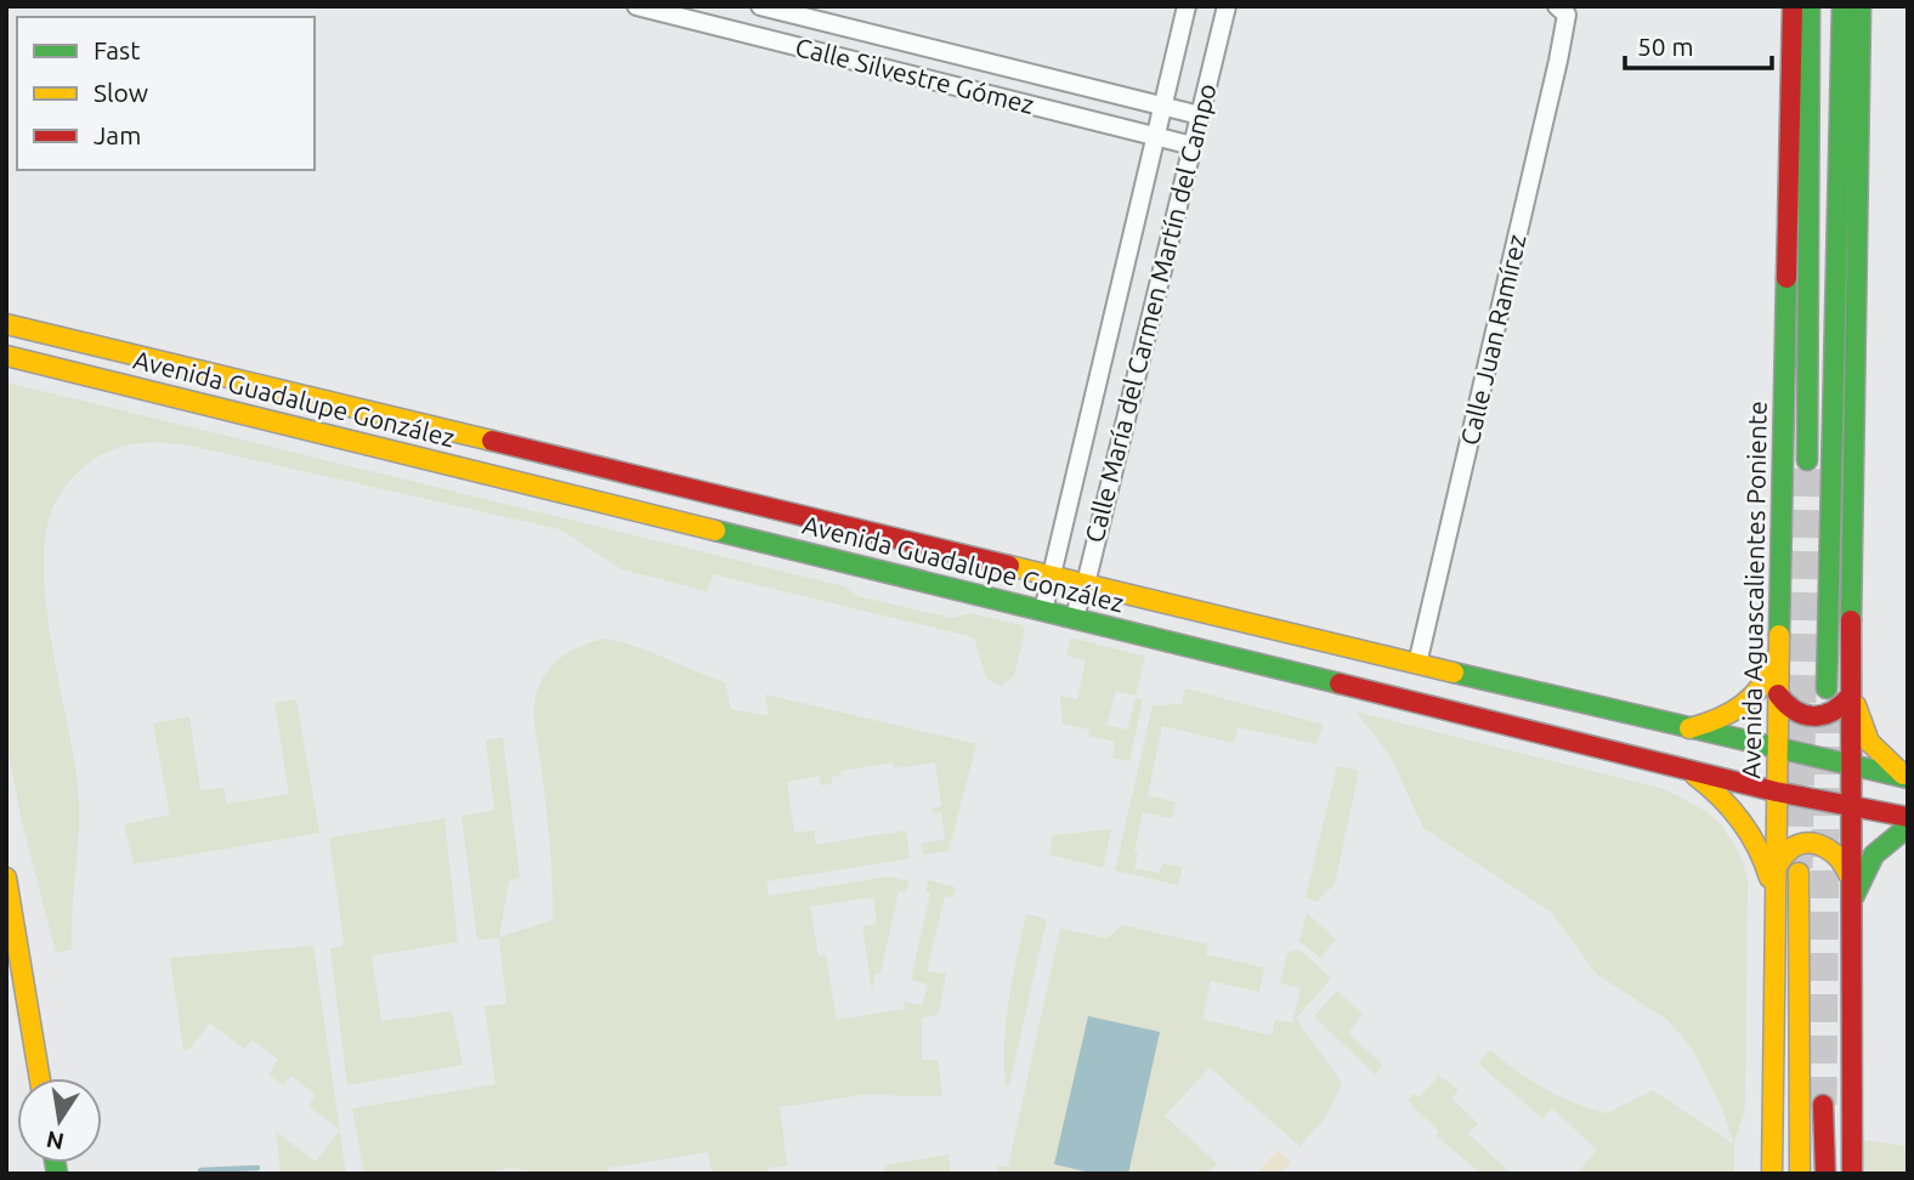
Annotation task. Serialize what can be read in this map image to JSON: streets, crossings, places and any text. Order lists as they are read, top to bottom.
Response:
{
  "streets": {
    "main road": ["Avenida Guadalupe González", "Avenida Aguascalientes Poniente"],
    "street": ["Calle Silvestre Gómez", "Calle María del Carmen Martín del Campo", "Calle Juan Ramírez"]
  },
  "crossings": [
    ["Calle Silvestre Gómez", "Calle María del Carmen Martín del Campo"],
    ["Calle María del Carmen Martín del Campo", "Avenida Guadalupe González"],
    ["Calle Juan Ramírez", "Avenida Guadalupe González"],
    ["Avenida Guadalupe González", "Avenida Aguascalientes Poniente"]
  ],
  "legend": ["Fast", "Slow", "Jam"],
  "scale_bar": "50 m",
  "north": "bottom"
}
